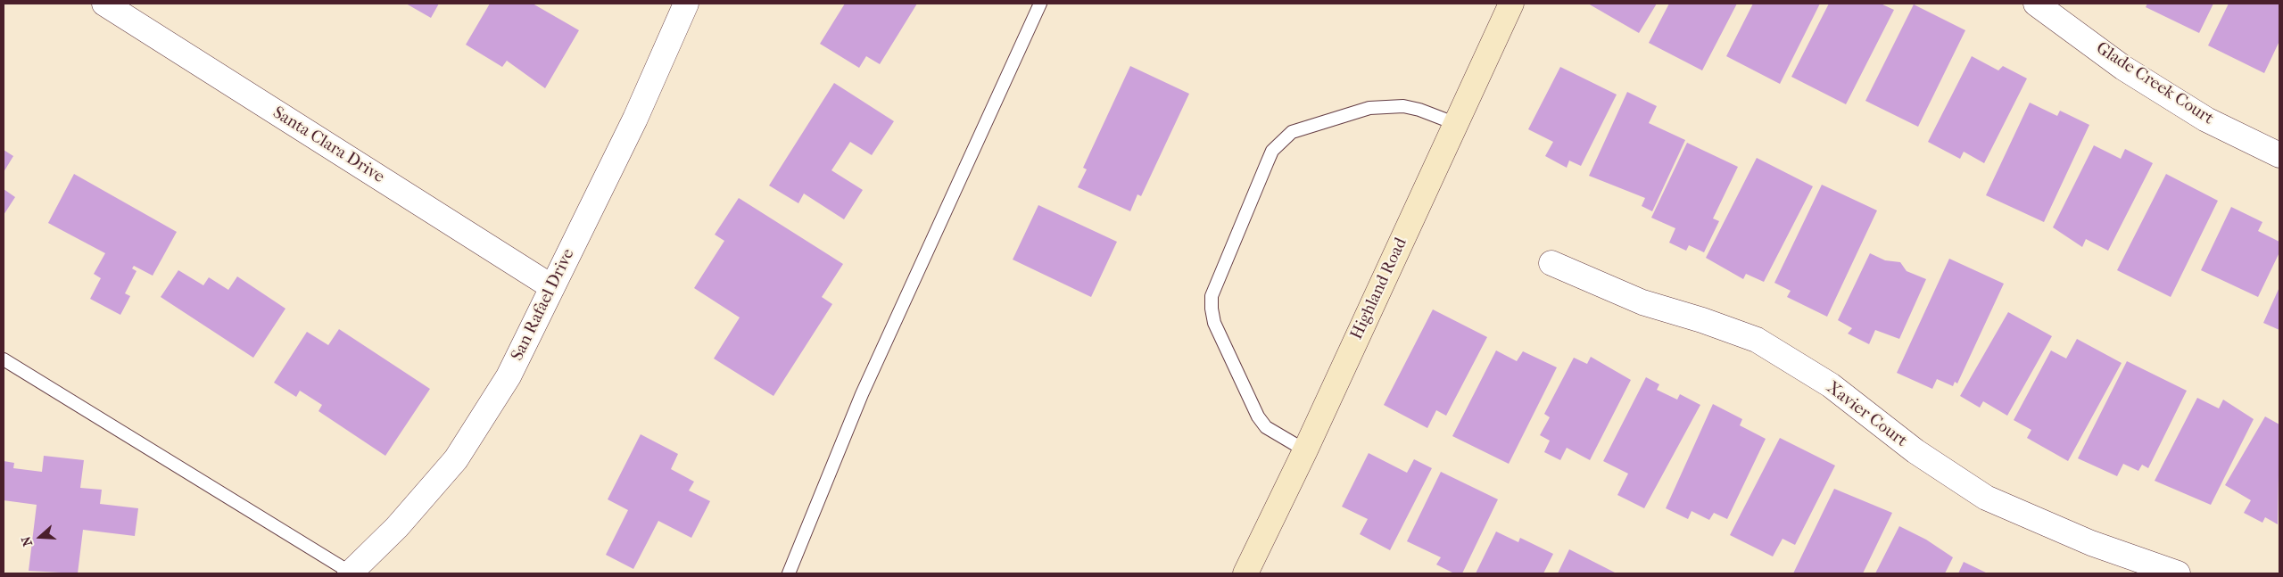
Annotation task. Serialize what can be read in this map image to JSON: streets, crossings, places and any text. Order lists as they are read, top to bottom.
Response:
{
  "streets": {
    "street": [
      "Glade Creek Court",
      "Santa Clara Drive",
      "Highland Road",
      "San Rafael Drive",
      "Xavier Court"
    ]
  },
  "crossings": [
    ["Santa Clara Drive", "San Rafael Drive"]
  ],
  "north": "left"
}
